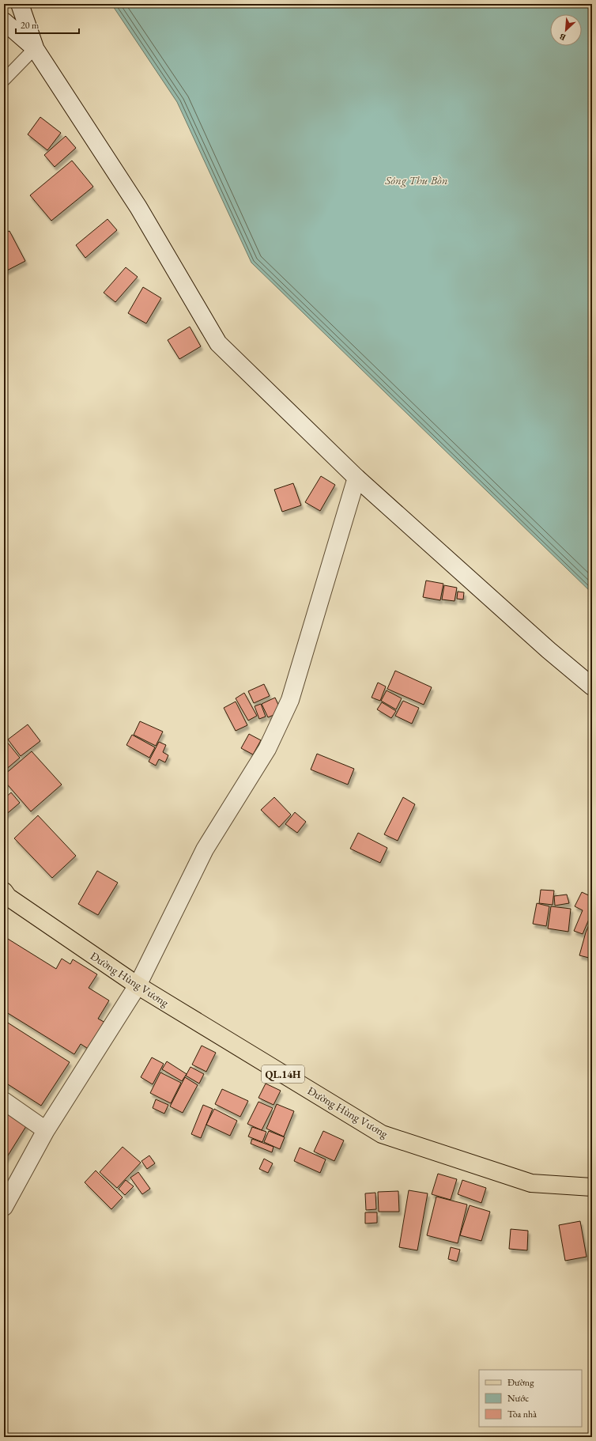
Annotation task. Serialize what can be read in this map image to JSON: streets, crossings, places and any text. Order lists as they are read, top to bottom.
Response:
{
  "streets": {
    "main road": ["Đường Hùng Vương", "QL.14H"]
  },
  "water": ["Sông Thu Bồn"],
  "legend": ["Đường", "Nước", "Tòa nhà"],
  "scale_bar": "20 m",
  "north": "bottom left"
}
